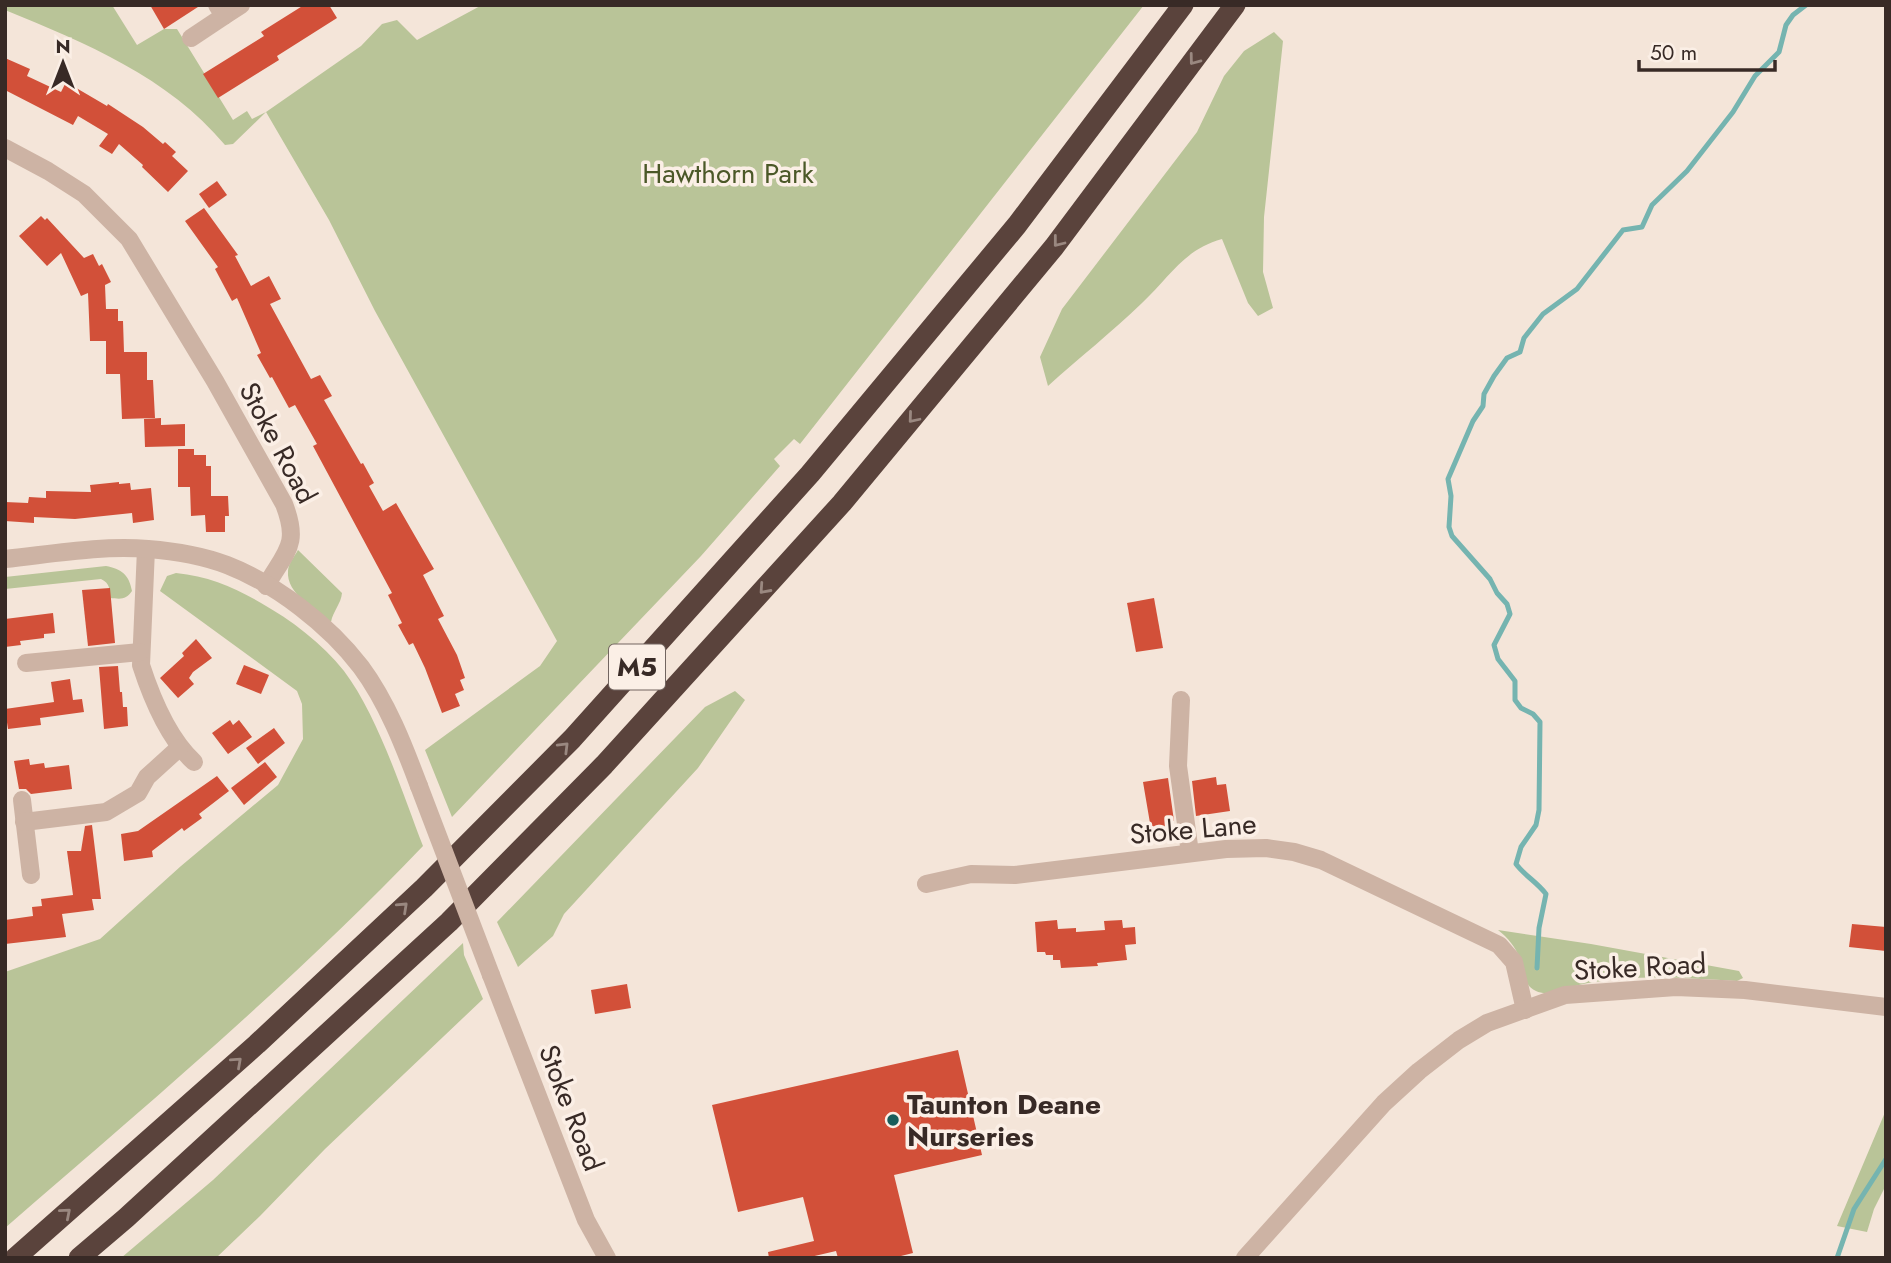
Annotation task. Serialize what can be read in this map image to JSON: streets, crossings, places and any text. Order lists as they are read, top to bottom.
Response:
{
  "streets": {
    "highway": ["M5"],
    "street": ["Stoke Road", "Stoke Lane"]
  },
  "crossings": [
    ["Stoke Road", "Stoke Lane"]
  ],
  "parks": ["Hawthorn Park"],
  "places": ["Taunton Deane Nurseries"],
  "scale_bar": "50 m",
  "north": "top"
}
